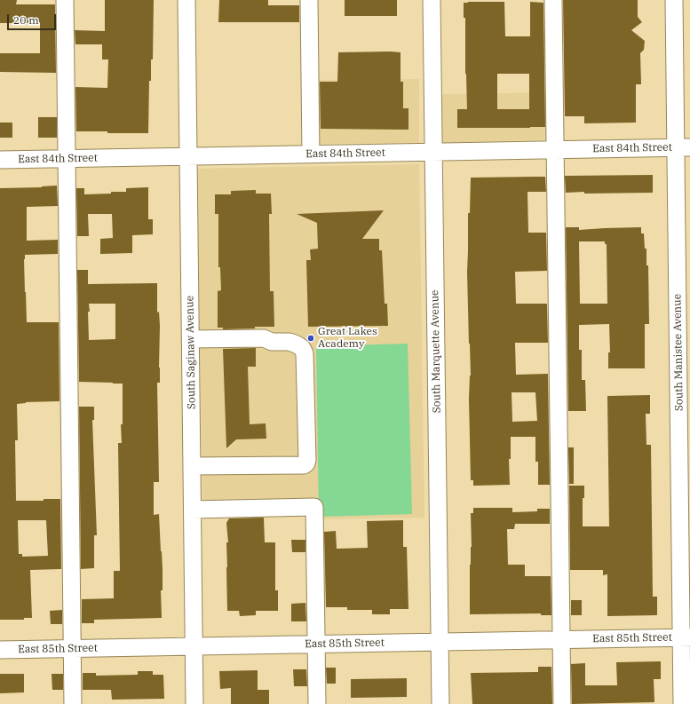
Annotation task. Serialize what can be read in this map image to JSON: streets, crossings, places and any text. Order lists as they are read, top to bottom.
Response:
{
  "streets": {
    "street": [
      "East 84th Street",
      "South Marquette Avenue",
      "South Saginaw Avenue",
      "South Manistee Avenue",
      "East 85th Street"
    ]
  },
  "crossings": [
    ["East 84th Street", "South Marquette Avenue"],
    ["East 84th Street", "South Saginaw Avenue"],
    ["East 84th Street", "South Manistee Avenue"],
    ["South Marquette Avenue", "East 85th Street"],
    ["South Saginaw Avenue", "East 85th Street"],
    ["South Manistee Avenue", "East 85th Street"]
  ],
  "places": ["Great Lakes Academy"],
  "scale_bar": "20 m"
}
